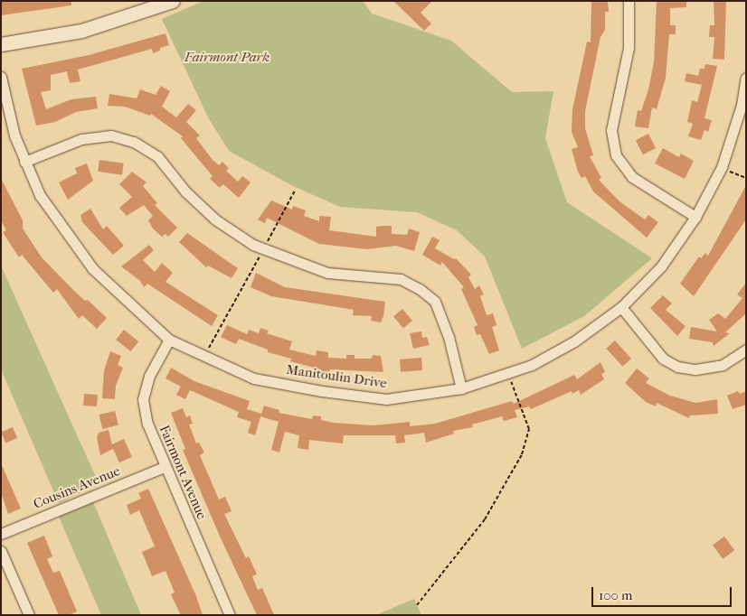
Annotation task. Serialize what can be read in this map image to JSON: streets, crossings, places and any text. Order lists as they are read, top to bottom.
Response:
{
  "streets": {
    "street": ["Manitoulin Drive", "Fairmont Avenue", "Cousins Avenue"]
  },
  "crossings": [
    ["Manitoulin Drive", "Fairmont Avenue"],
    ["Fairmont Avenue", "Cousins Avenue"]
  ],
  "parks": ["Fairmont Park"],
  "scale_bar": "100 m"
}
